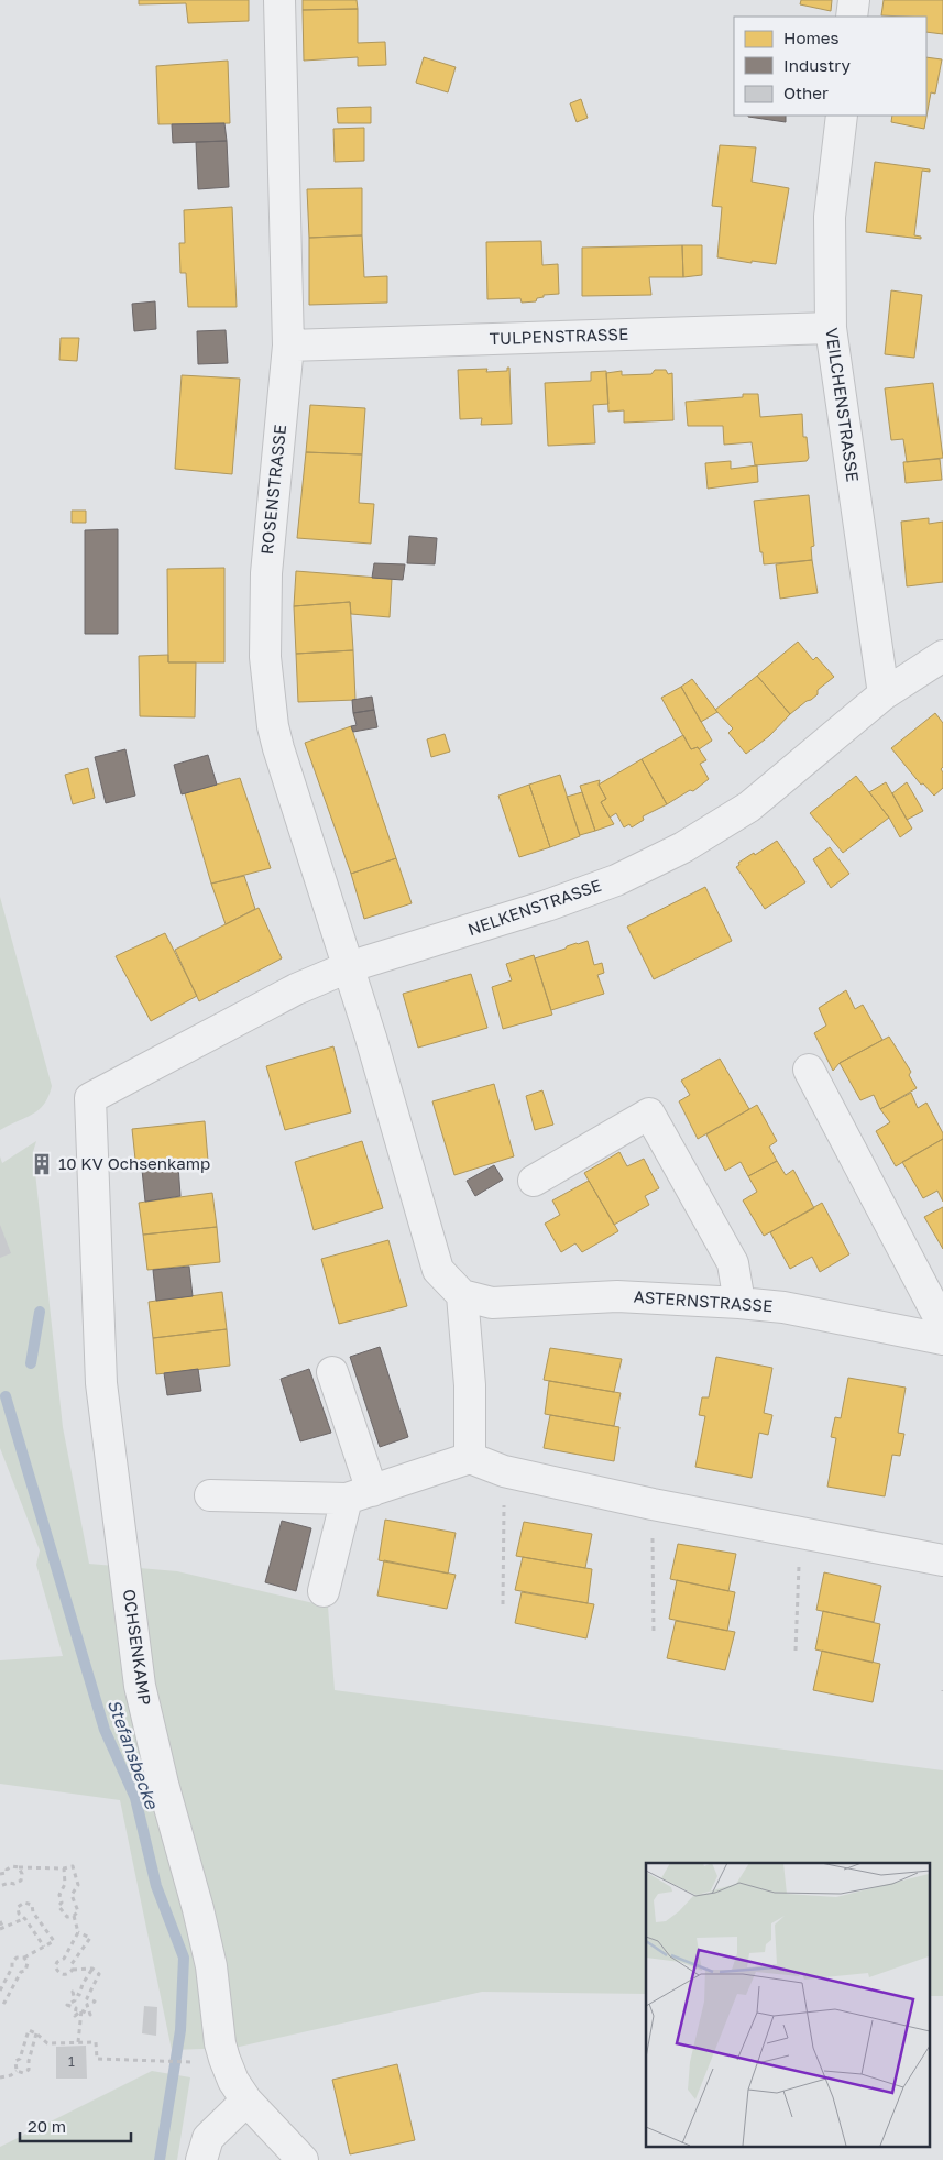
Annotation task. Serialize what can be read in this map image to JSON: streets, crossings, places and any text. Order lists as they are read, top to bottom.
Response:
{
  "streets": {
    "street": [
      "TULPENSTRASSE",
      "VEILCHENSTRASSE",
      "ROSENSTRASSE",
      "NELKENSTRASSE",
      "ASTERNSTRASSE",
      "OCHSENKAMP"
    ]
  },
  "crossings": [
    ["TULPENSTRASSE", "VEILCHENSTRASSE"],
    ["TULPENSTRASSE", "ROSENSTRASSE"],
    ["VEILCHENSTRASSE", "NELKENSTRASSE"],
    ["ROSENSTRASSE", "NELKENSTRASSE"],
    ["NELKENSTRASSE", "OCHSENKAMP"]
  ],
  "water": ["Stefansbecke"],
  "places": {
    "building": ["10 KV Ochsenkamp"]
  },
  "house_numbers": ["1"],
  "legend": ["Homes", "Industry", "Other"],
  "scale_bar": "20 m"
}
